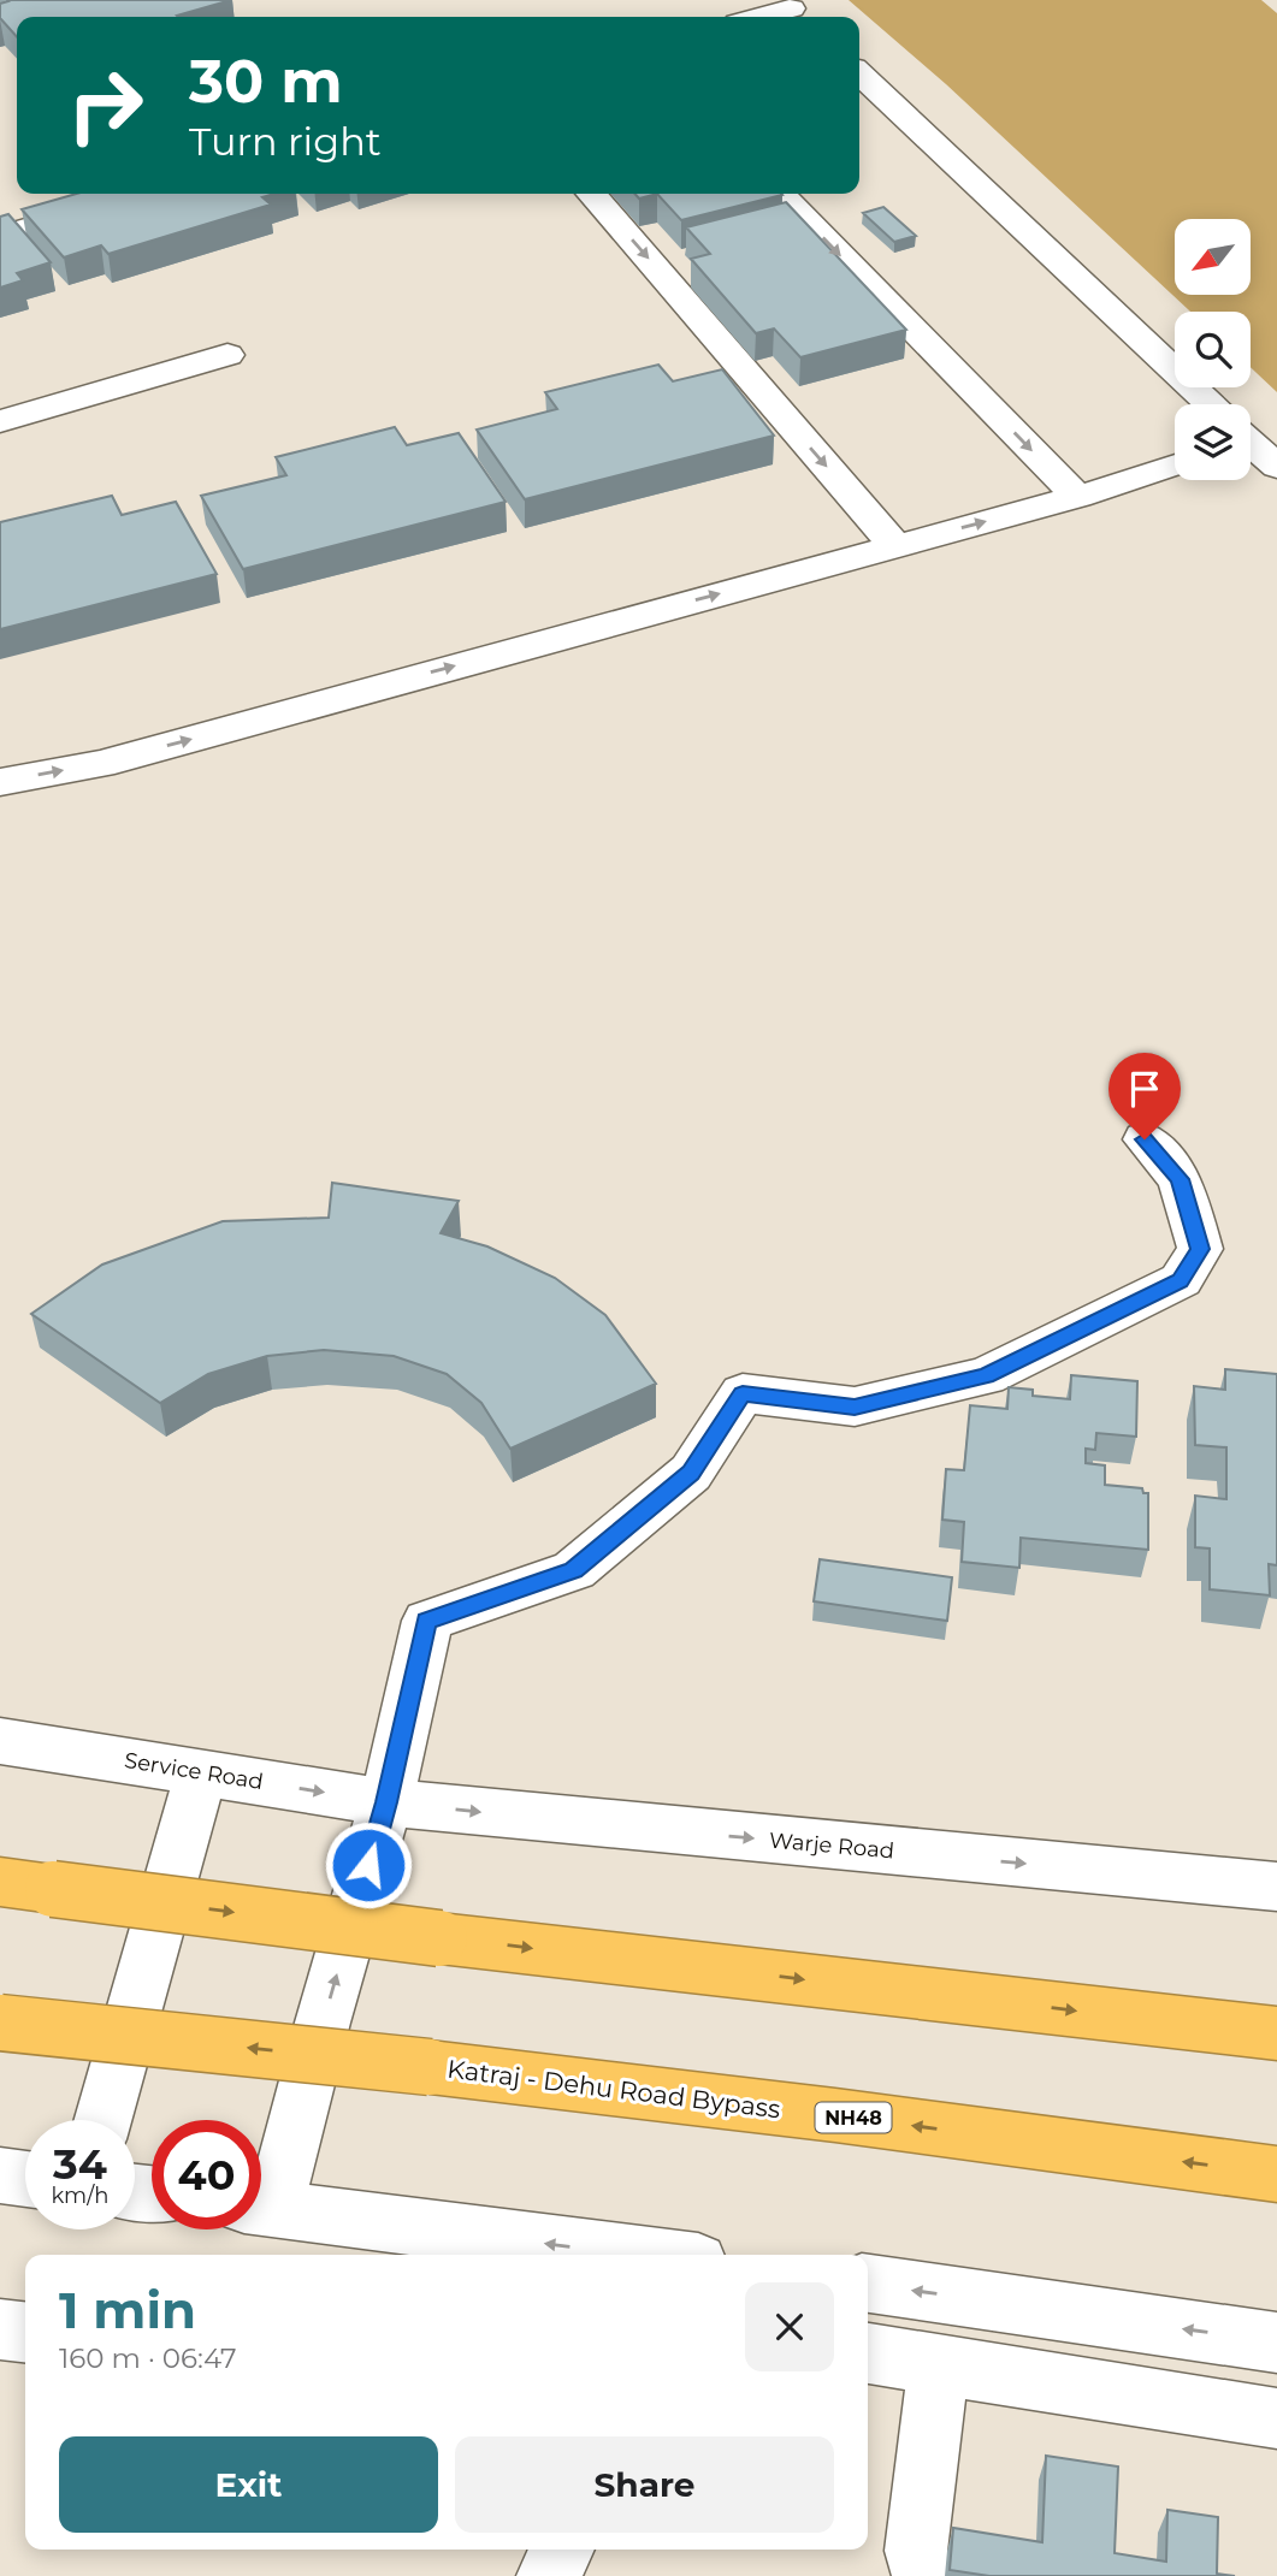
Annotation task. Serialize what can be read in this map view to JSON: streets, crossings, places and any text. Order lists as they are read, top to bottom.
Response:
{
  "streets": {
    "highway": ["Katraj - Dehu Road Bypass", "NH48"],
    "street": ["Service Road", "Warje Road"]
  },
  "crossings": [
    ["Service Road", "Warje Road"]
  ],
  "one_way": ["Service Road", "Warje Road"],
  "north": "bottom left",
  "page": {
    "turn": ["30 m", "Turn right"],
    "speed": "34 km/h",
    "limit": "40",
    "heading": ["1 min", "160 m · 06:47"],
    "buttons": ["Exit", "Share"]
  }
}
